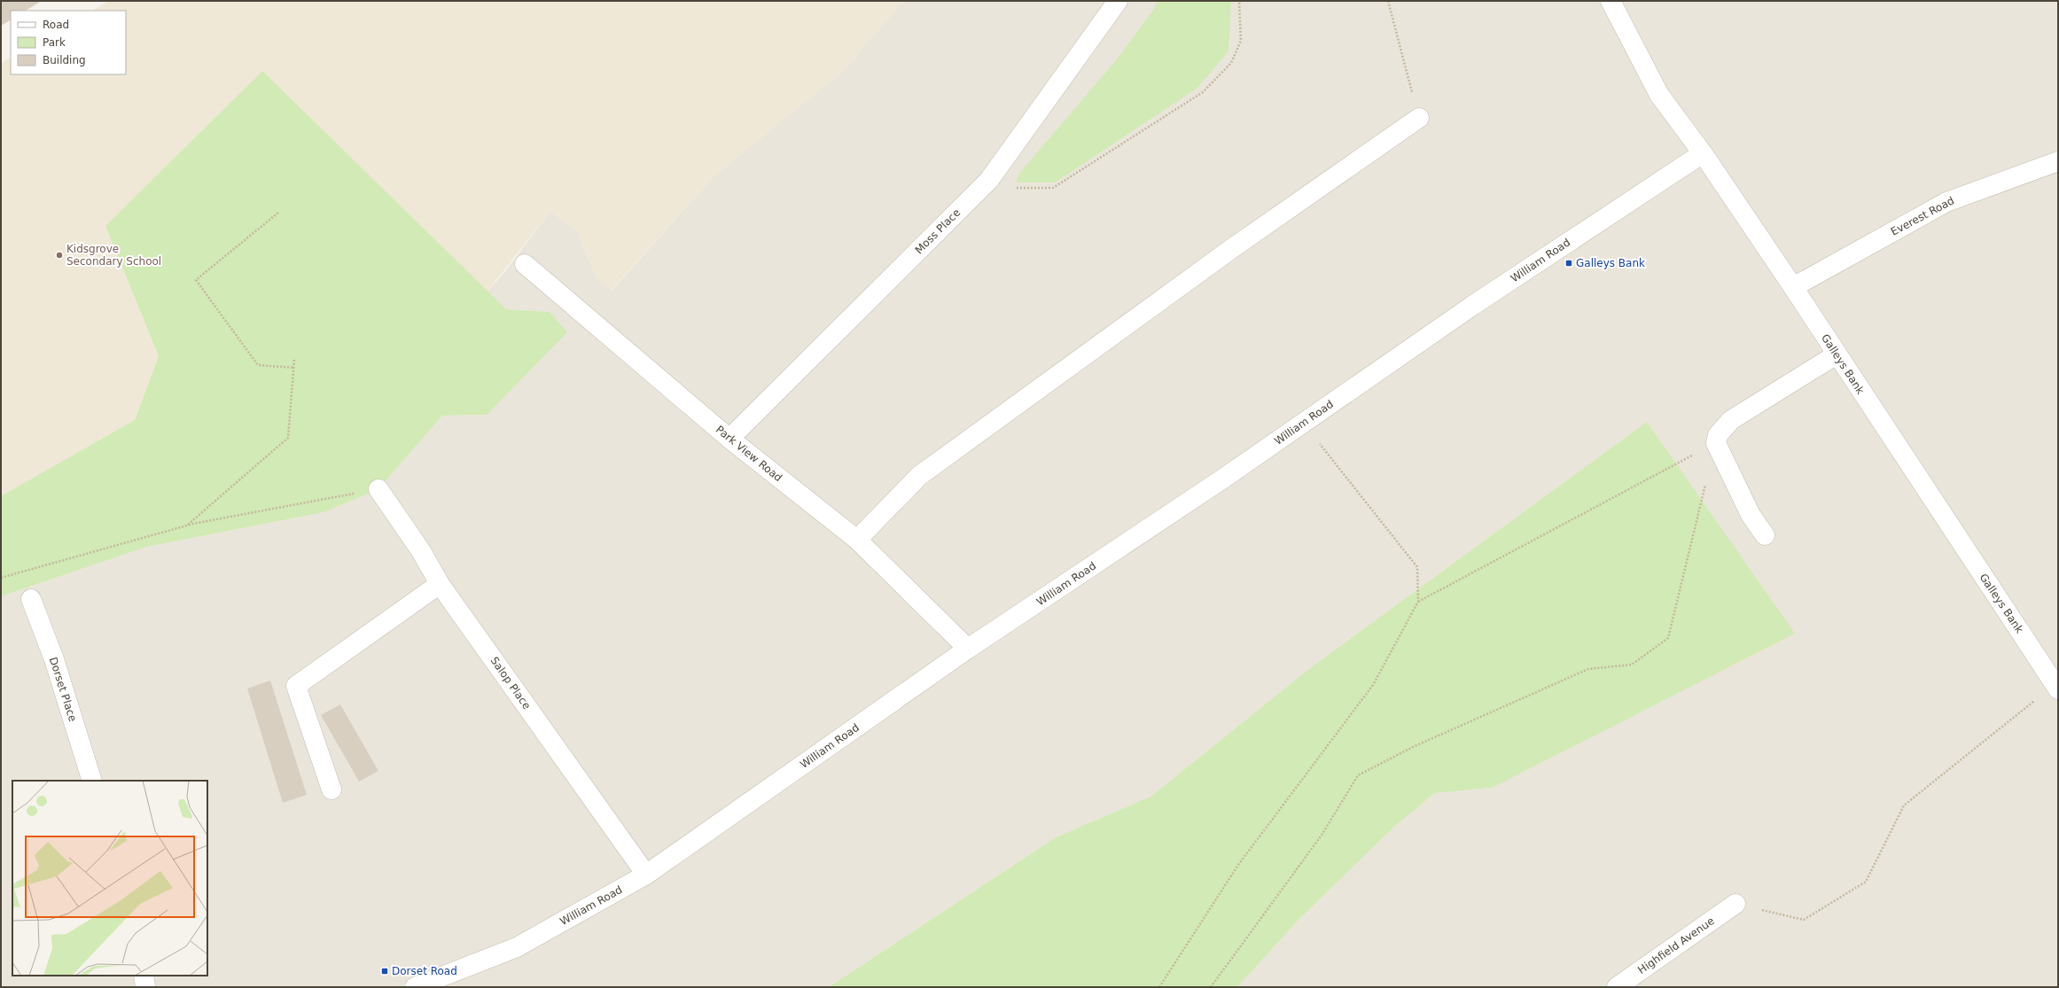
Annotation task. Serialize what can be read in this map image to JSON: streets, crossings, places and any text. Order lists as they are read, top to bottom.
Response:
{
  "streets": {
    "street": [
      "Everest Road",
      "Moss Place",
      "William Road",
      "Galleys Bank",
      "Park View Road",
      "Salop Place",
      "Dorset Place",
      "Highfield Avenue"
    ]
  },
  "crossings": [
    ["Everest Road", "Galleys Bank"],
    ["Moss Place", "Park View Road"],
    ["William Road", "Galleys Bank"],
    ["William Road", "Park View Road"],
    ["William Road", "Salop Place"]
  ],
  "places": {
    "other": ["Kidsgrove Secondary School"],
    "transit": ["Galleys Bank", "Dorset Road"]
  },
  "legend": ["Road", "Park", "Building"]
}
